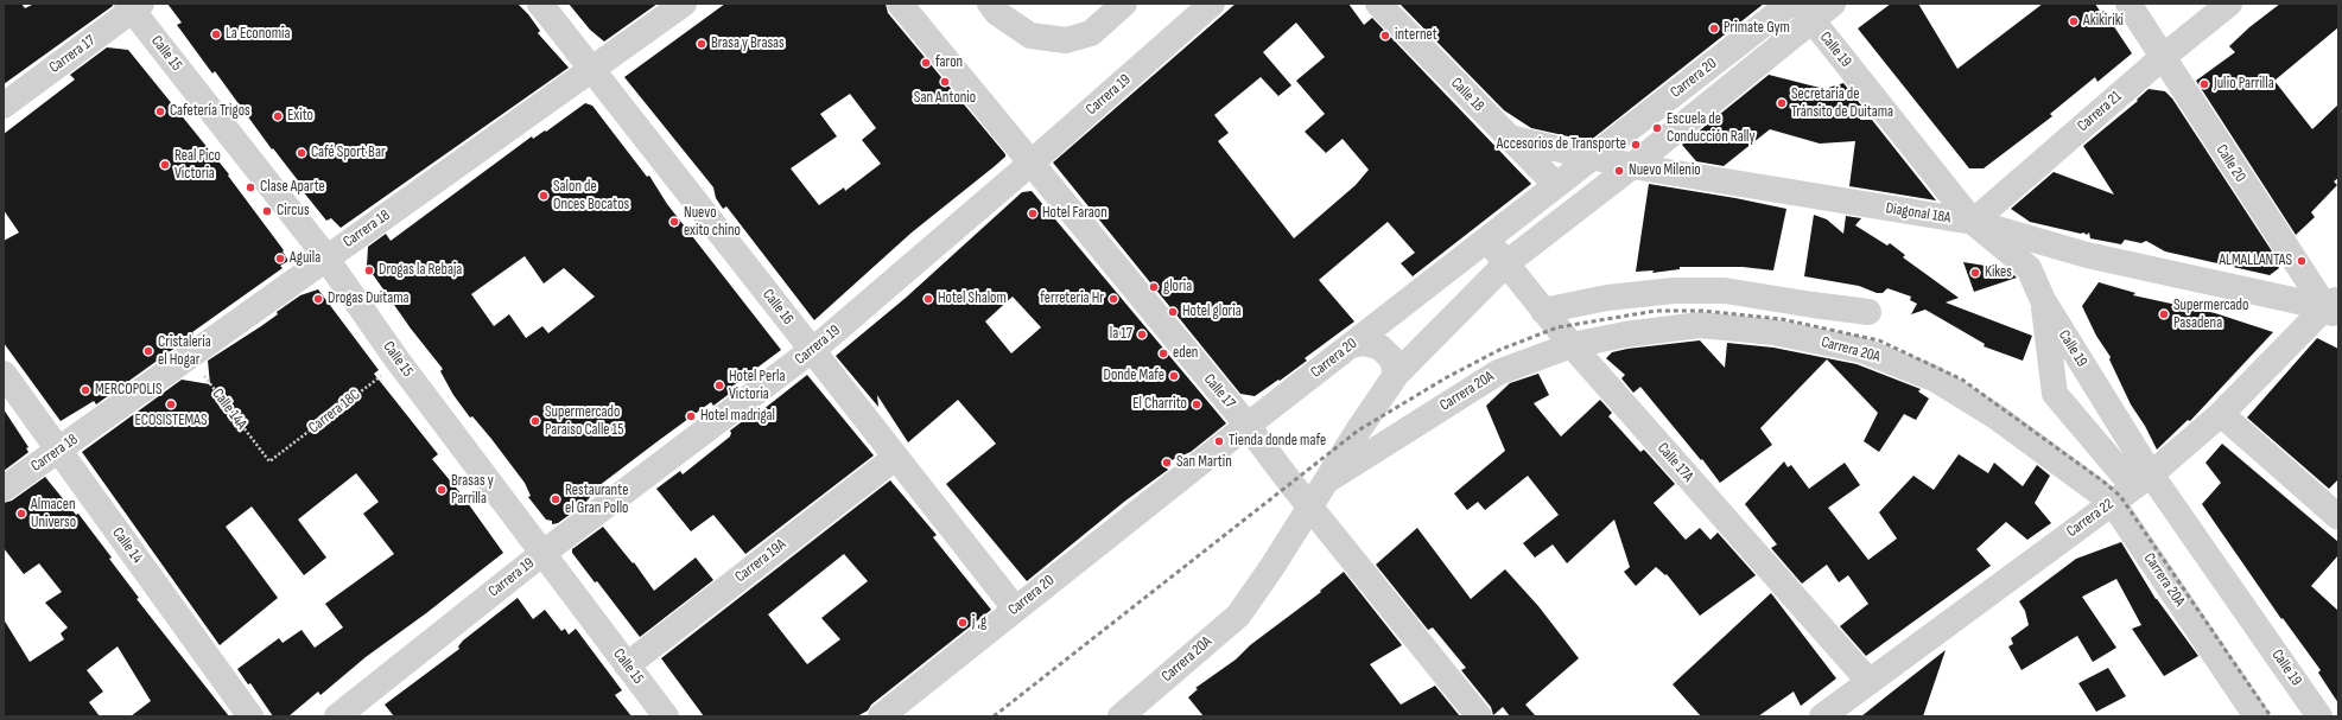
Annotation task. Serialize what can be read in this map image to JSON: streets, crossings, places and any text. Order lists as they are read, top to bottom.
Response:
{
  "streets": {
    "street": [
      "Calle 19",
      "Calle 15",
      "Carrera 17",
      "Carrera 20",
      "Carrera 19",
      "Calle 18",
      "Carrera 21",
      "Calle 20",
      "Diagonal 18A",
      "Carrera 18",
      "Calle 16",
      "Carrera 20A",
      "Calle 17",
      "Calle 17A",
      "Carrera 22",
      "Calle 14",
      "Carrera 19A"
    ],
    "path": ["Calle 14A", "Carrera 18C"]
  },
  "crossings": [
    ["Calle 19", "Carrera 21"],
    ["Calle 19", "Diagonal 18A"],
    ["Calle 19", "Carrera 20A"],
    ["Calle 19", "Carrera 22"],
    ["Calle 15", "Carrera 17"],
    ["Calle 15", "Carrera 19"],
    ["Calle 15", "Carrera 18"],
    ["Calle 15", "Carrera 18C"],
    ["Calle 15", "Carrera 19A"],
    ["Carrera 20", "Calle 18"],
    ["Carrera 20", "Diagonal 18A"],
    ["Carrera 20", "Calle 16"],
    ["Carrera 20", "Calle 17"],
    ["Carrera 20", "Calle 17A"],
    ["Carrera 19", "Calle 16"],
    ["Carrera 19", "Calle 17"],
    ["Calle 18", "Diagonal 18A"],
    ["Carrera 21", "Calle 20"],
    ["Carrera 21", "Diagonal 18A"],
    ["Calle 20", "Diagonal 18A"],
    ["Calle 20", "Carrera 22"],
    ["Diagonal 18A", "Carrera 20A"],
    ["Diagonal 18A", "Carrera 22"],
    ["Carrera 18", "Calle 16"],
    ["Carrera 18", "Calle 14A"],
    ["Carrera 18", "Calle 14"],
    ["Calle 16", "Carrera 19A"],
    ["Carrera 20A", "Calle 17"],
    ["Carrera 20A", "Calle 17A"],
    ["Carrera 20A", "Carrera 22"],
    ["Calle 14A", "Carrera 18C"],
    ["Calle 17A", "Carrera 22"]
  ],
  "places": [
    "Akikiriki",
    "Primate Gym",
    "La Economia",
    "internet",
    "Brasa y Brasas",
    "faron",
    "San Antonio",
    "Julio Parrilla",
    "Secretaría de Tránsito de Duitama",
    "Cafetería Trigos",
    "Exito",
    "Escuela de Conducción Rally",
    "Accesorios de Transporte",
    "Café Sport Bar",
    "Real Pico Victoria",
    "Nuevo Milenio",
    "Clase Aparte",
    "Salon de Onces Bocatos",
    "Circus",
    "Hotel Faraon",
    "Nuevo exito chino",
    "Aguila",
    "ALMALLANTAS",
    "Drogas la Rebaja",
    "Kikes",
    "gloria",
    "Drogas Duitama",
    "Hotel Shalom",
    "ferreteria Hr",
    "Hotel gloria",
    "Supermercado Pasadena",
    "la 17",
    "Cristalería el Hogar",
    "eden",
    "Donde Mafe",
    "Hotel Perla Victoria",
    "MERCOPOLIS",
    "ECOSISTEMAS",
    "El Charrito",
    "Hotel madrigal",
    "Supermercado Paraiso Calle 15",
    "Tienda donde mafe",
    "San Martin",
    "Brasas y Parrilla",
    "Restaurante el Gran Pollo",
    "Almacen Universo",
    "j ,g"
  ]
}
